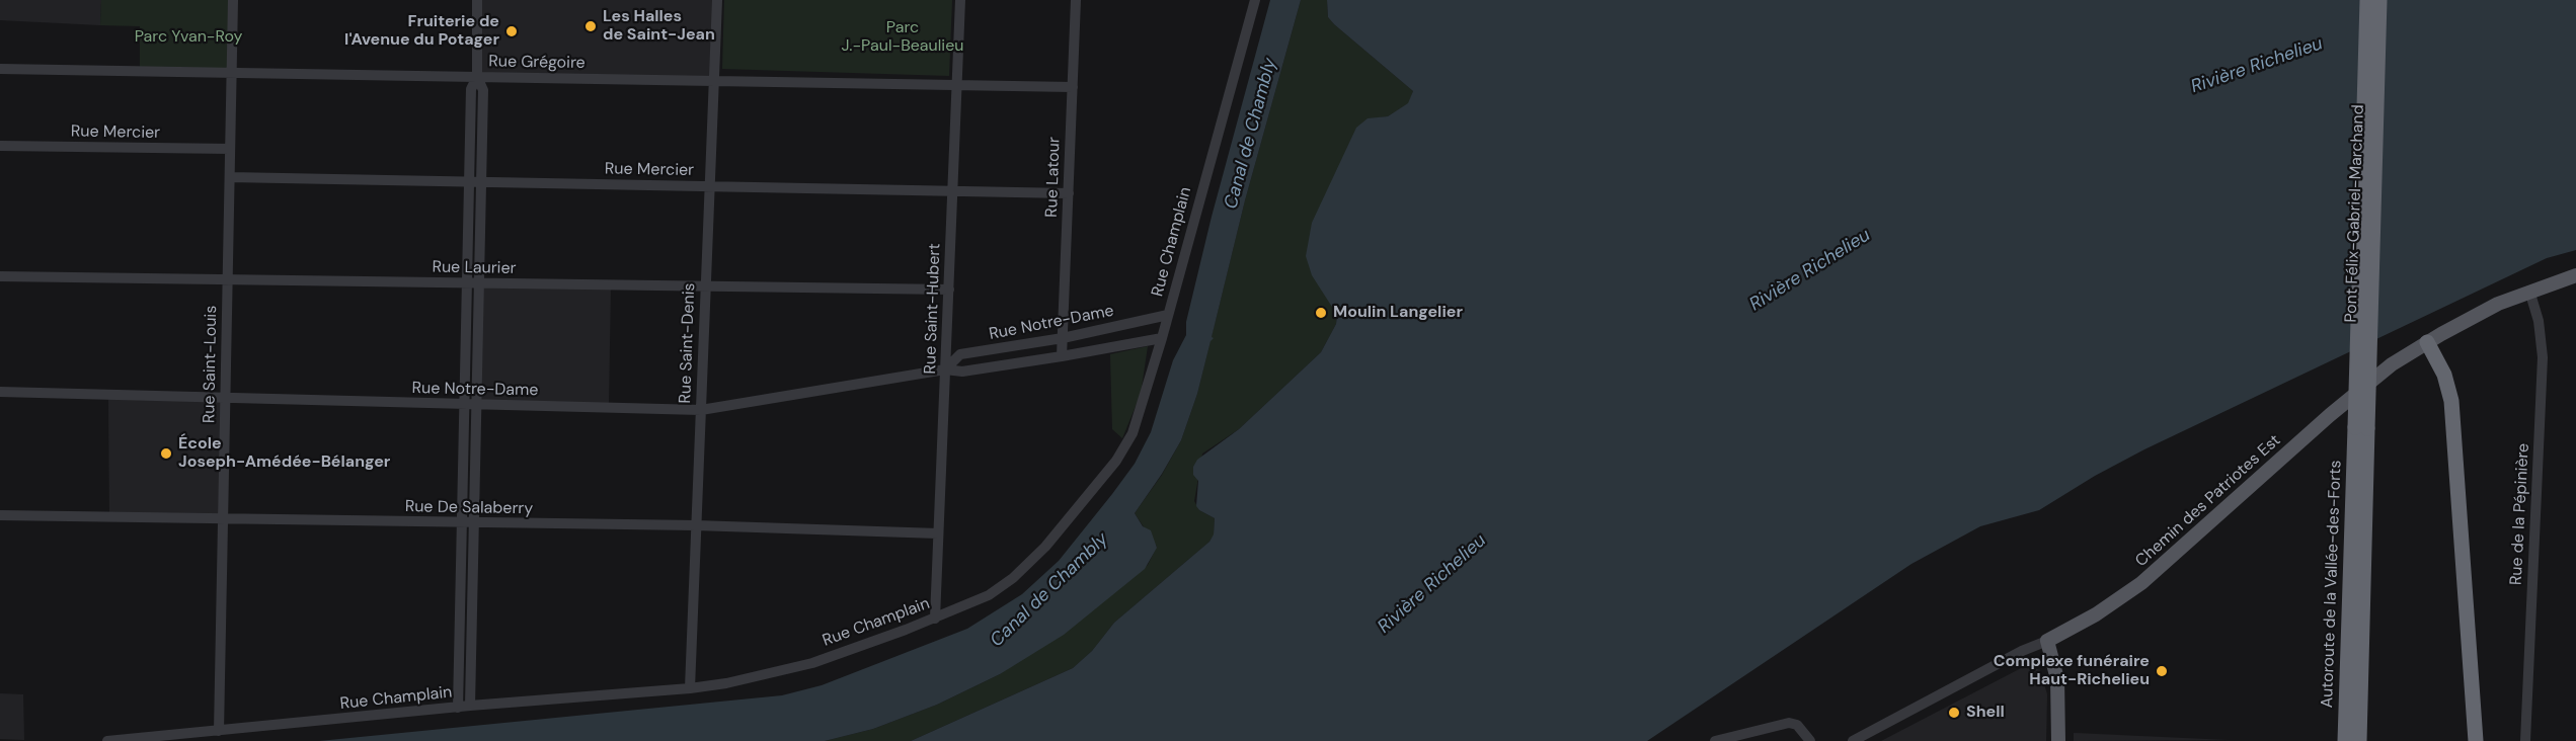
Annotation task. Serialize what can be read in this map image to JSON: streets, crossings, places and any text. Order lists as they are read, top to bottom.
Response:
{
  "streets": {
    "highway": ["Pont Félix-Gabriel-Marchand", "Autoroute de la Vallée-des-Forts"],
    "main road": ["Chemin des Patriotes Est"],
    "street": [
      "Rue Grégoire",
      "Rue Mercier",
      "Rue Latour",
      "Rue Champlain",
      "Rue Laurier",
      "Rue Saint-Hubert",
      "Rue Notre-Dame",
      "Rue Saint-Denis",
      "Rue Saint-Louis",
      "Rue De Salaberry",
      "Rue de la Pépinière"
    ]
  },
  "crossings": [
    ["Rue Grégoire", "Rue Latour"],
    ["Rue Grégoire", "Rue Saint-Hubert"],
    ["Rue Grégoire", "Rue Saint-Denis"],
    ["Rue Grégoire", "Rue Saint-Louis"],
    ["Rue Mercier", "Rue Latour"],
    ["Rue Mercier", "Rue Saint-Hubert"],
    ["Rue Mercier", "Rue Saint-Denis"],
    ["Rue Mercier", "Rue Saint-Louis"],
    ["Rue Latour", "Rue Notre-Dame"],
    ["Pont Félix-Gabriel-Marchand", "Autoroute de la Vallée-des-Forts"],
    ["Rue Champlain", "Rue Saint-Hubert"],
    ["Rue Champlain", "Rue Notre-Dame"],
    ["Rue Champlain", "Rue Saint-Denis"],
    ["Rue Champlain", "Rue Saint-Louis"],
    ["Rue Laurier", "Rue Saint-Hubert"],
    ["Rue Laurier", "Rue Saint-Denis"],
    ["Rue Laurier", "Rue Saint-Louis"],
    ["Rue Saint-Hubert", "Rue Notre-Dame"],
    ["Rue Saint-Hubert", "Rue De Salaberry"],
    ["Rue Notre-Dame", "Rue Saint-Denis"],
    ["Rue Notre-Dame", "Rue Saint-Louis"],
    ["Rue Saint-Denis", "Rue De Salaberry"],
    ["Rue Saint-Louis", "Rue De Salaberry"],
    ["Chemin des Patriotes Est", "Rue de la Pépinière"]
  ],
  "water": ["Rivière Richelieu", "Canal de Chambly"],
  "parks": ["Parc J.-Paul-Beaulieu", "Parc Yvan-Roy"],
  "places": [
    "Les Halles de Saint-Jean",
    "Fruiterie de l'Avenue du Potager",
    "Moulin Langelier",
    "École Joseph-Amédée-Bélanger",
    "Complexe funéraire Haut-Richelieu",
    "Shell"
  ]
}
